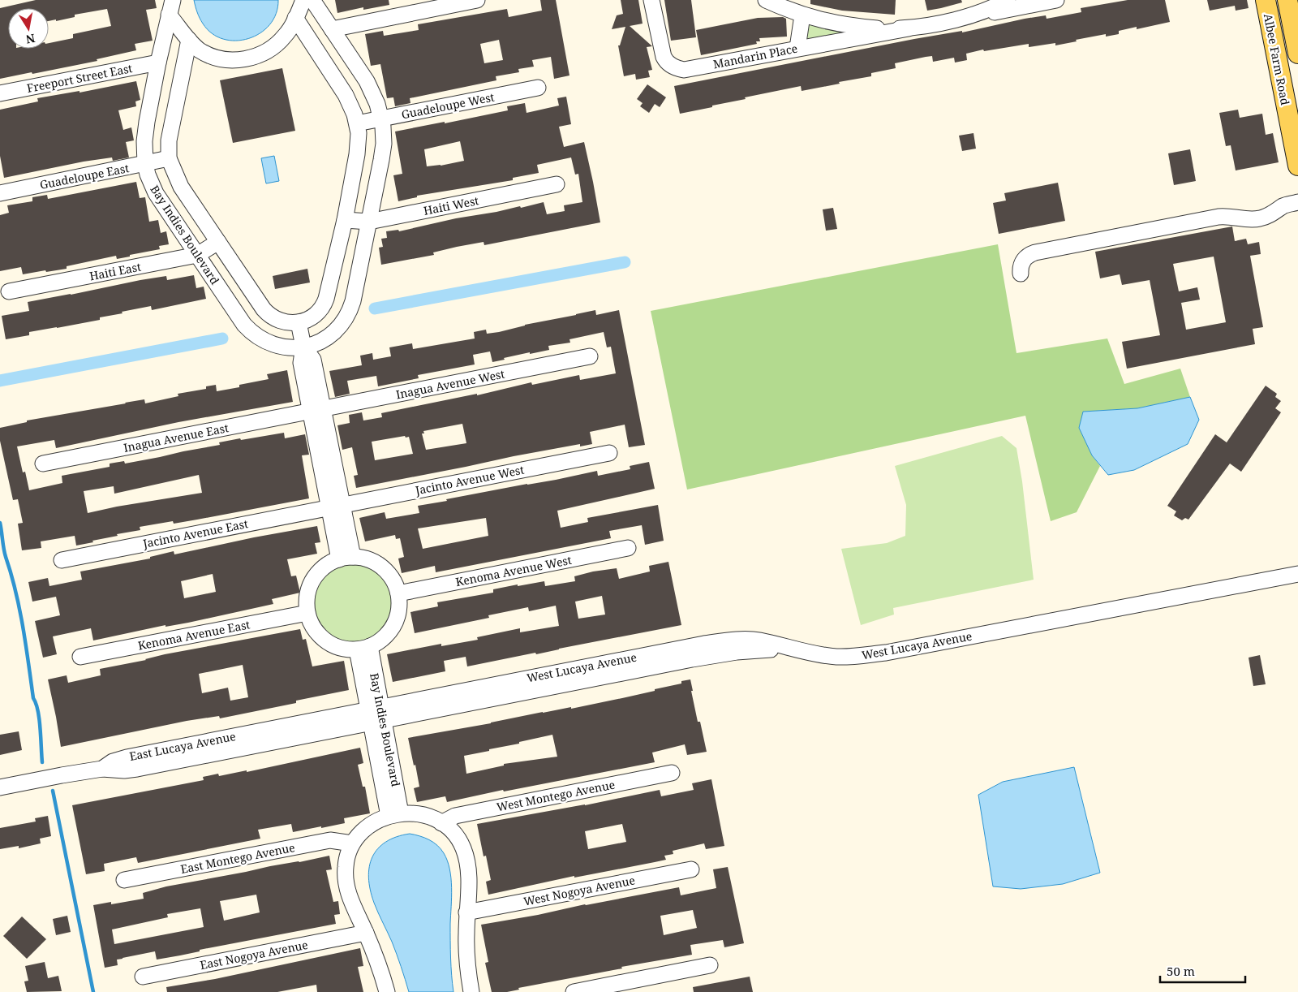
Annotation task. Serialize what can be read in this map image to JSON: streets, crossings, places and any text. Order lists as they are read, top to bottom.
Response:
{
  "streets": {
    "main road": ["Albee Farm Road"],
    "street": [
      "Mandarin Place",
      "Freeport Street East",
      "Guadeloupe West",
      "Guadeloupe East",
      "Haiti West",
      "Bay Indies Boulevard",
      "Haiti East",
      "Inagua Avenue West",
      "Inagua Avenue East",
      "Jacinto Avenue West",
      "Jacinto Avenue East",
      "Kenoma Avenue West",
      "Kenoma Avenue East",
      "West Lucaya Avenue",
      "East Lucaya Avenue",
      "West Montego Avenue",
      "East Montego Avenue",
      "West Nogoya Avenue",
      "East Nogoya Avenue"
    ]
  },
  "crossings": [
    ["Freeport Street East", "Bay Indies Boulevard"],
    ["Guadeloupe West", "Bay Indies Boulevard"],
    ["Guadeloupe East", "Bay Indies Boulevard"],
    ["Haiti West", "Bay Indies Boulevard"],
    ["Bay Indies Boulevard", "Haiti East"],
    ["Bay Indies Boulevard", "Kenoma Avenue West"],
    ["Bay Indies Boulevard", "Kenoma Avenue East"],
    ["Bay Indies Boulevard", "East Lucaya Avenue"],
    ["Inagua Avenue West", "Inagua Avenue East"],
    ["Jacinto Avenue West", "Jacinto Avenue East"],
    ["Kenoma Avenue West", "Kenoma Avenue East"],
    ["West Lucaya Avenue", "East Lucaya Avenue"]
  ],
  "scale_bar": "50 m",
  "north": "bottom"
}
